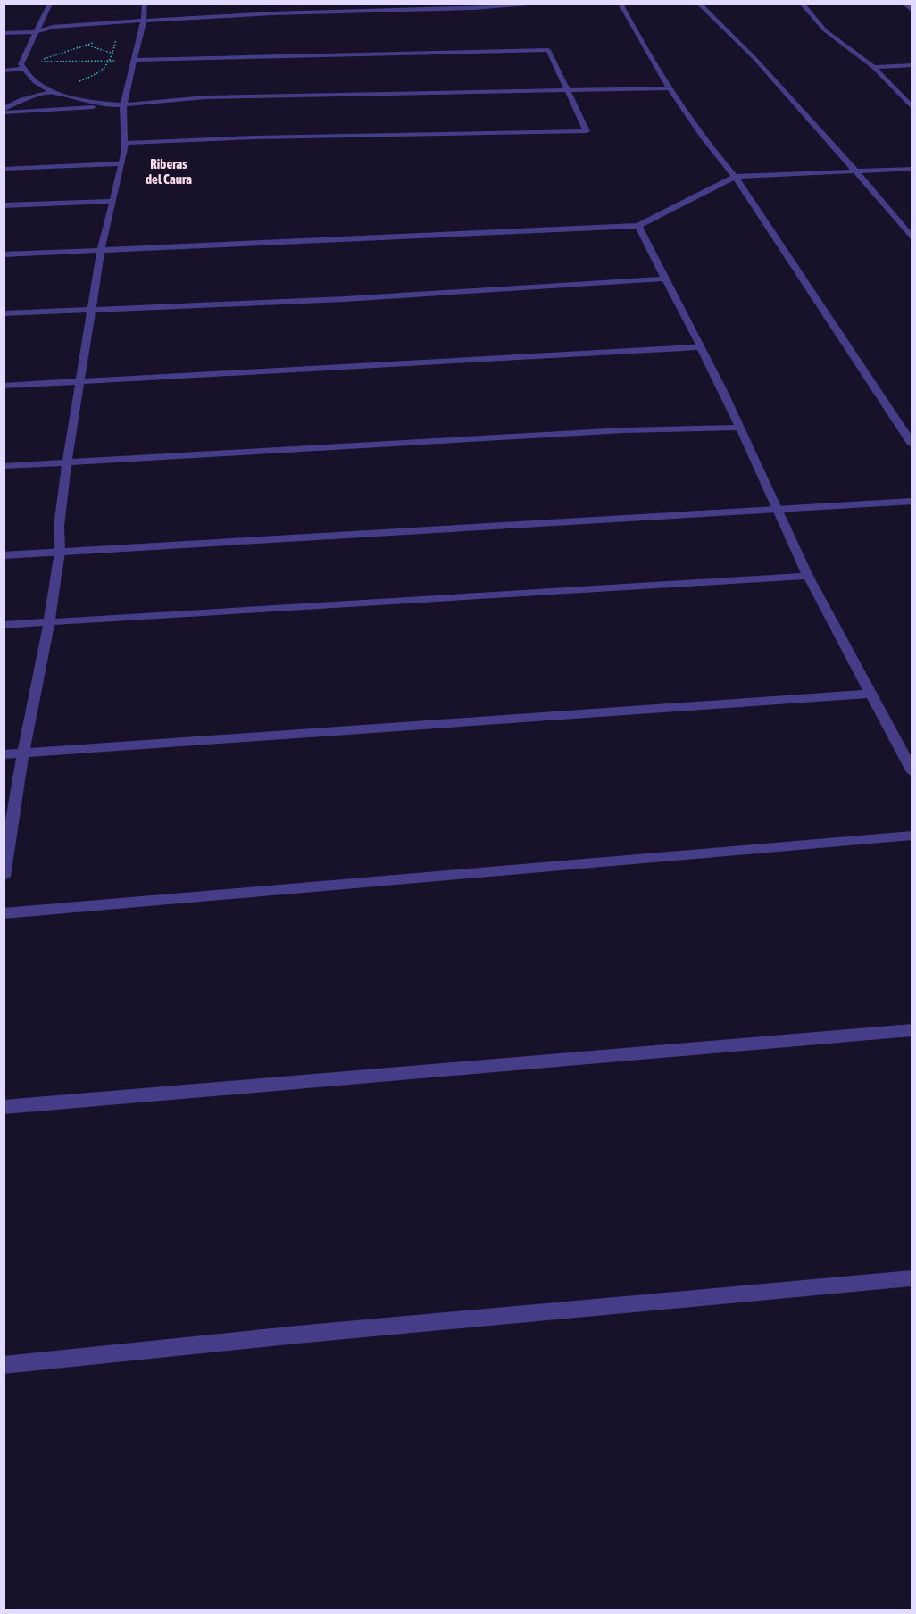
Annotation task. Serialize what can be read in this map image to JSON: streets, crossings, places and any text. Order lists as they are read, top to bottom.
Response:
{
  "districts": ["Riberas del Caura"]
}
